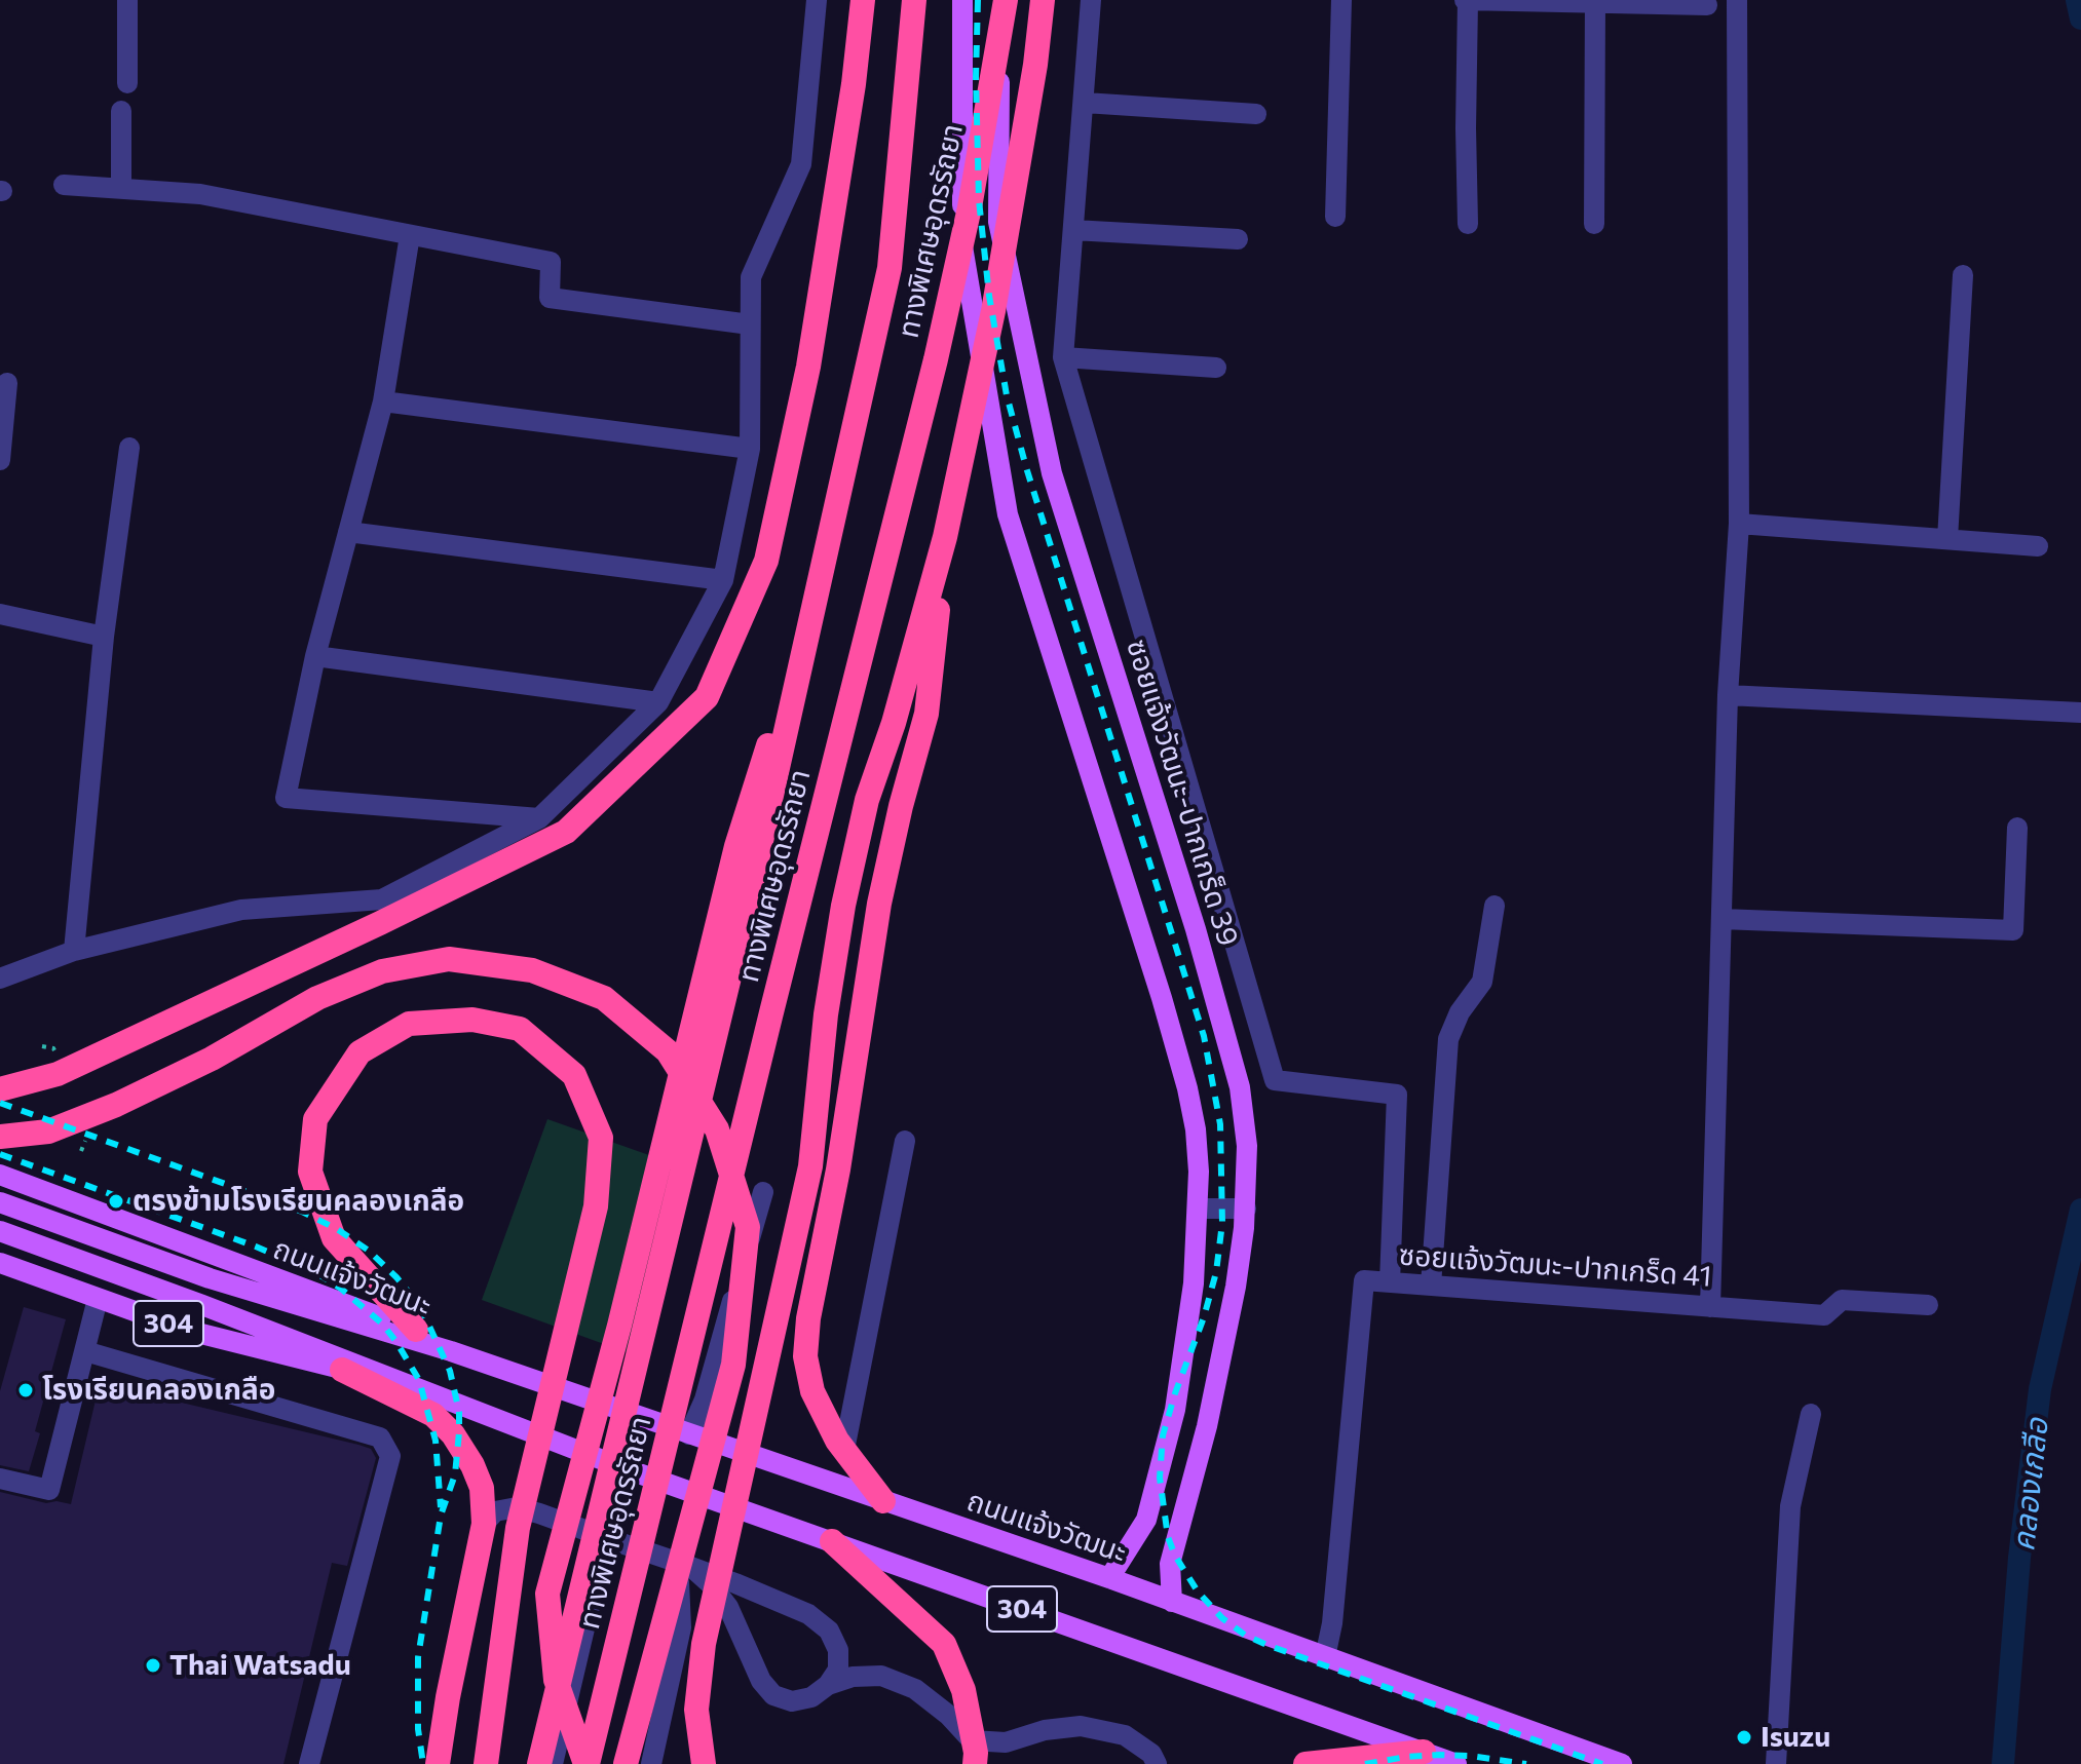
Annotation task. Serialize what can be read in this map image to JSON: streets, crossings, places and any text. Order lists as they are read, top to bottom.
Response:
{
  "streets": {
    "highway": ["ทางพิเศษอุดรรัถยา"],
    "main road": ["ซอยแจ้งวัฒนะ-ปากเกร็ด 39", "ถนนแจ้งวัฒนะ", "304"],
    "street": ["ซอยแจ้งวัฒนะ-ปากเกร็ด 41"]
  },
  "crossings": [
    ["ทางพิเศษอุดรรัถยา", "ซอยแจ้งวัฒนะ-ปากเกร็ด 39"],
    ["ซอยแจ้งวัฒนะ-ปากเกร็ด 39", "ถนนแจ้งวัฒนะ"],
    ["ซอยแจ้งวัฒนะ-ปากเกร็ด 41", "ถนนแจ้งวัฒนะ"]
  ],
  "water": ["คลองเกลือ"],
  "places": [
    "ตรงข้ามโรงเรียนคลองเกลือ",
    "โรงเรียนคลองเกลือ",
    "Thai Watsadu",
    "Isuzu"
  ]
}
